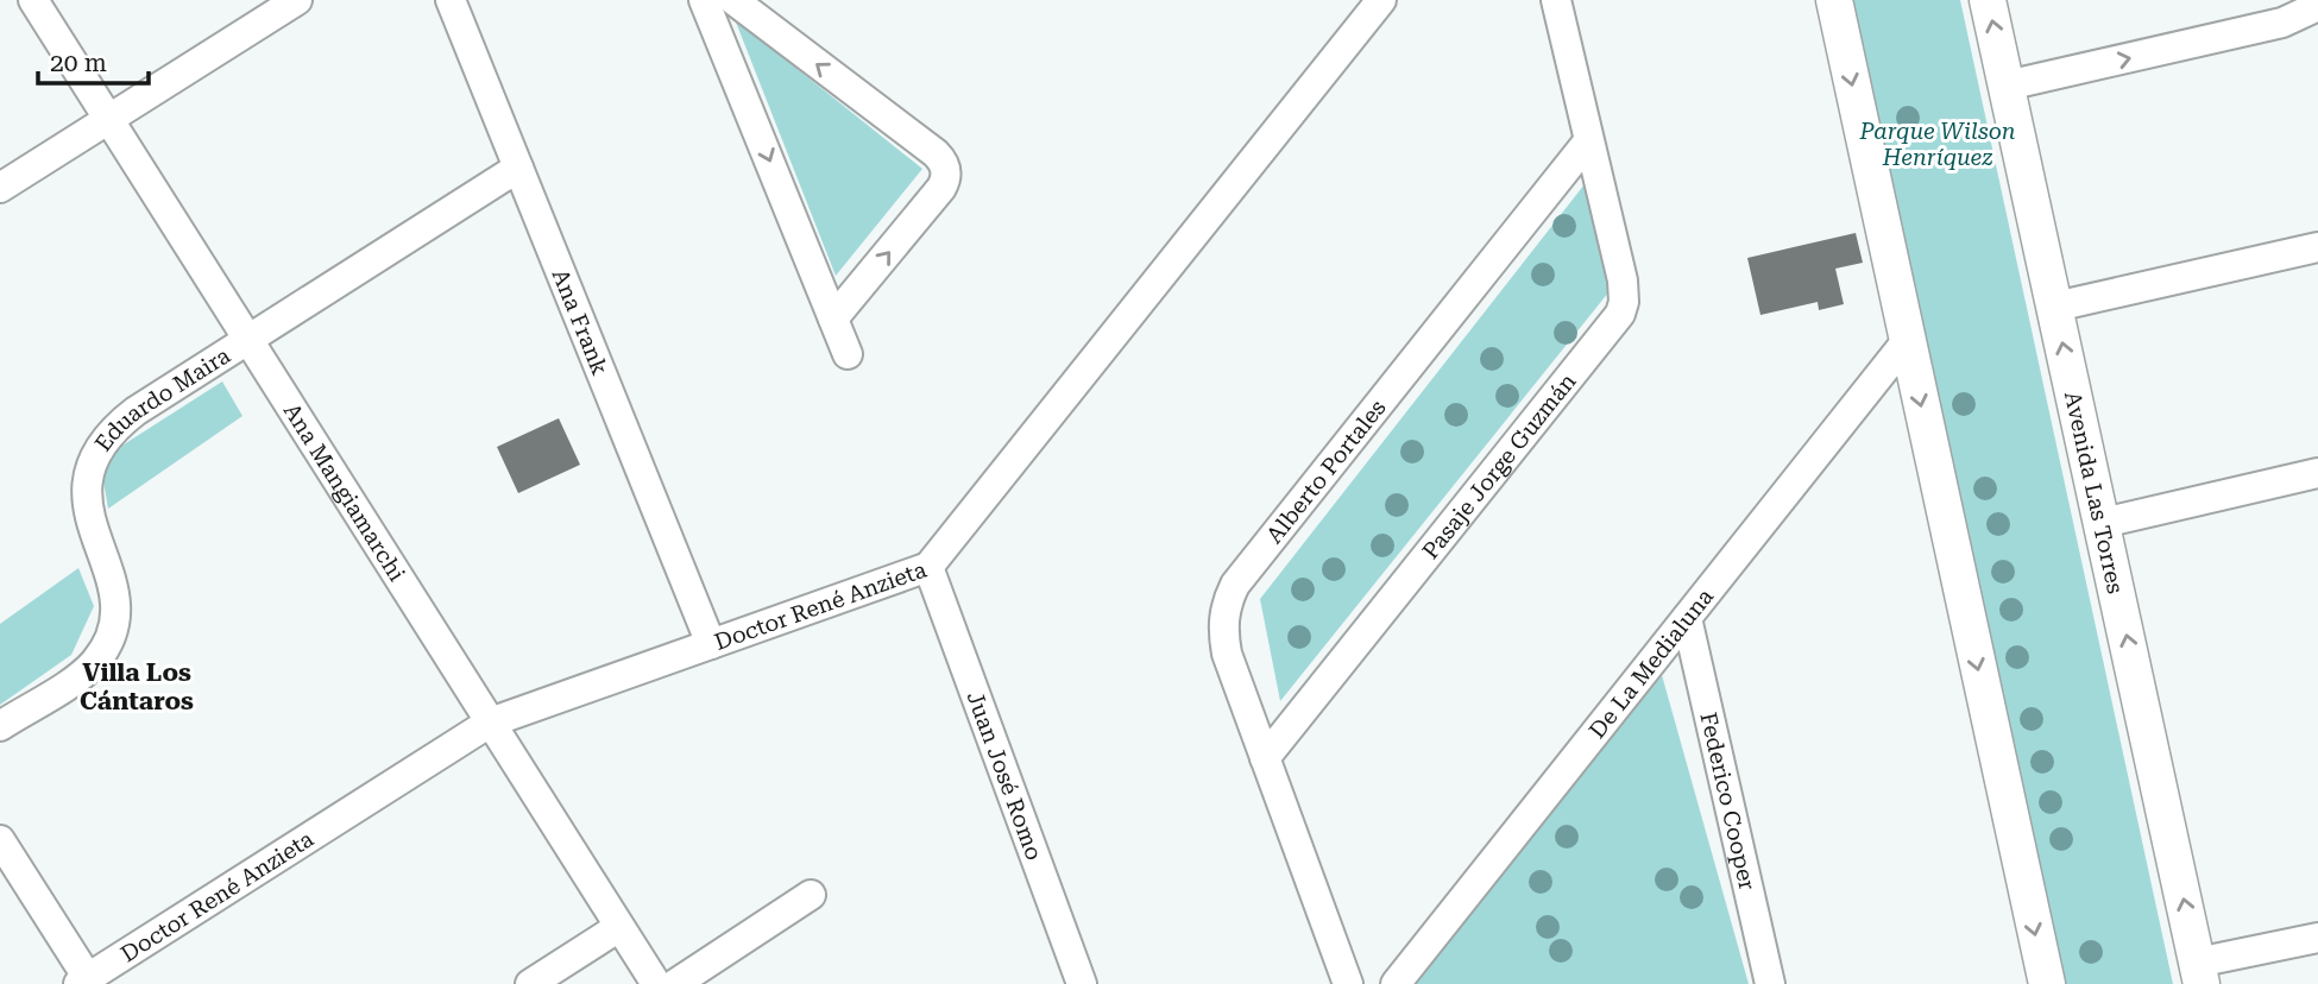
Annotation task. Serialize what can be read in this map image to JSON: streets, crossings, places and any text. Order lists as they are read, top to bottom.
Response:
{
  "streets": {
    "street": [
      "Ana Frank",
      "Eduardo Maira",
      "Pasaje Jorge Guzmán",
      "Alberto Portales",
      "Ana Mangiamarchi",
      "Avenida Las Torres",
      "Doctor René Anzieta",
      "De La Medialuna",
      "Juan José Romo",
      "Federico Cooper"
    ]
  },
  "crossings": [
    ["Ana Frank", "Eduardo Maira"],
    ["Ana Frank", "Doctor René Anzieta"],
    ["Eduardo Maira", "Ana Mangiamarchi"],
    ["Pasaje Jorge Guzmán", "Alberto Portales"],
    ["Ana Mangiamarchi", "Doctor René Anzieta"],
    ["Doctor René Anzieta", "Juan José Romo"],
    ["De La Medialuna", "Federico Cooper"]
  ],
  "districts": ["Villa Los Cántaros"],
  "parks": ["Parque Wilson Henríquez"],
  "scale_bar": "20 m"
}
